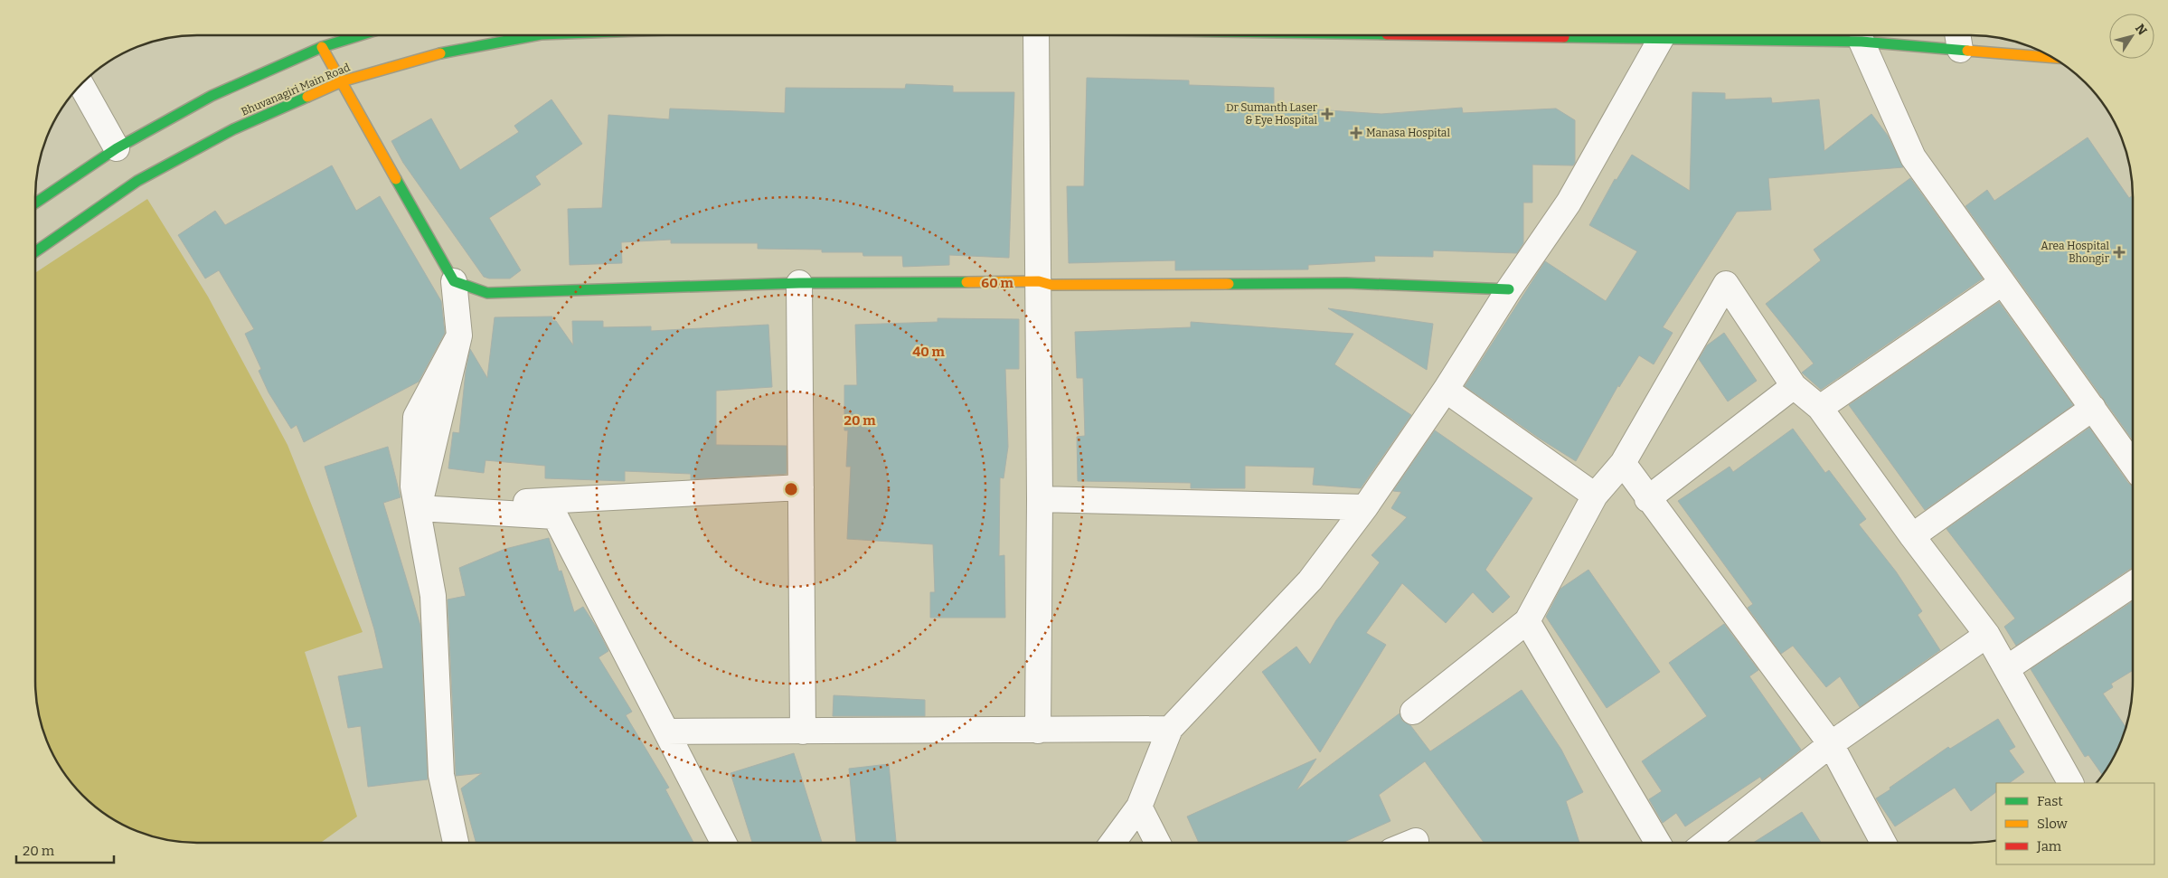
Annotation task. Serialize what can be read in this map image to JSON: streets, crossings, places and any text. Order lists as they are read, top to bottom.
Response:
{
  "streets": {
    "main road": ["Bhuvanagiri Main Road"]
  },
  "places": {
    "health": ["Dr Sumanth Laser & Eye Hospital", "Manasa Hospital", "Area Hospital Bhongir"]
  },
  "legend": ["Fast", "Slow", "Jam"],
  "scale_bar": "20 m",
  "north": "top right",
  "rings": ["60 m", "40 m", "20 m"]
}
